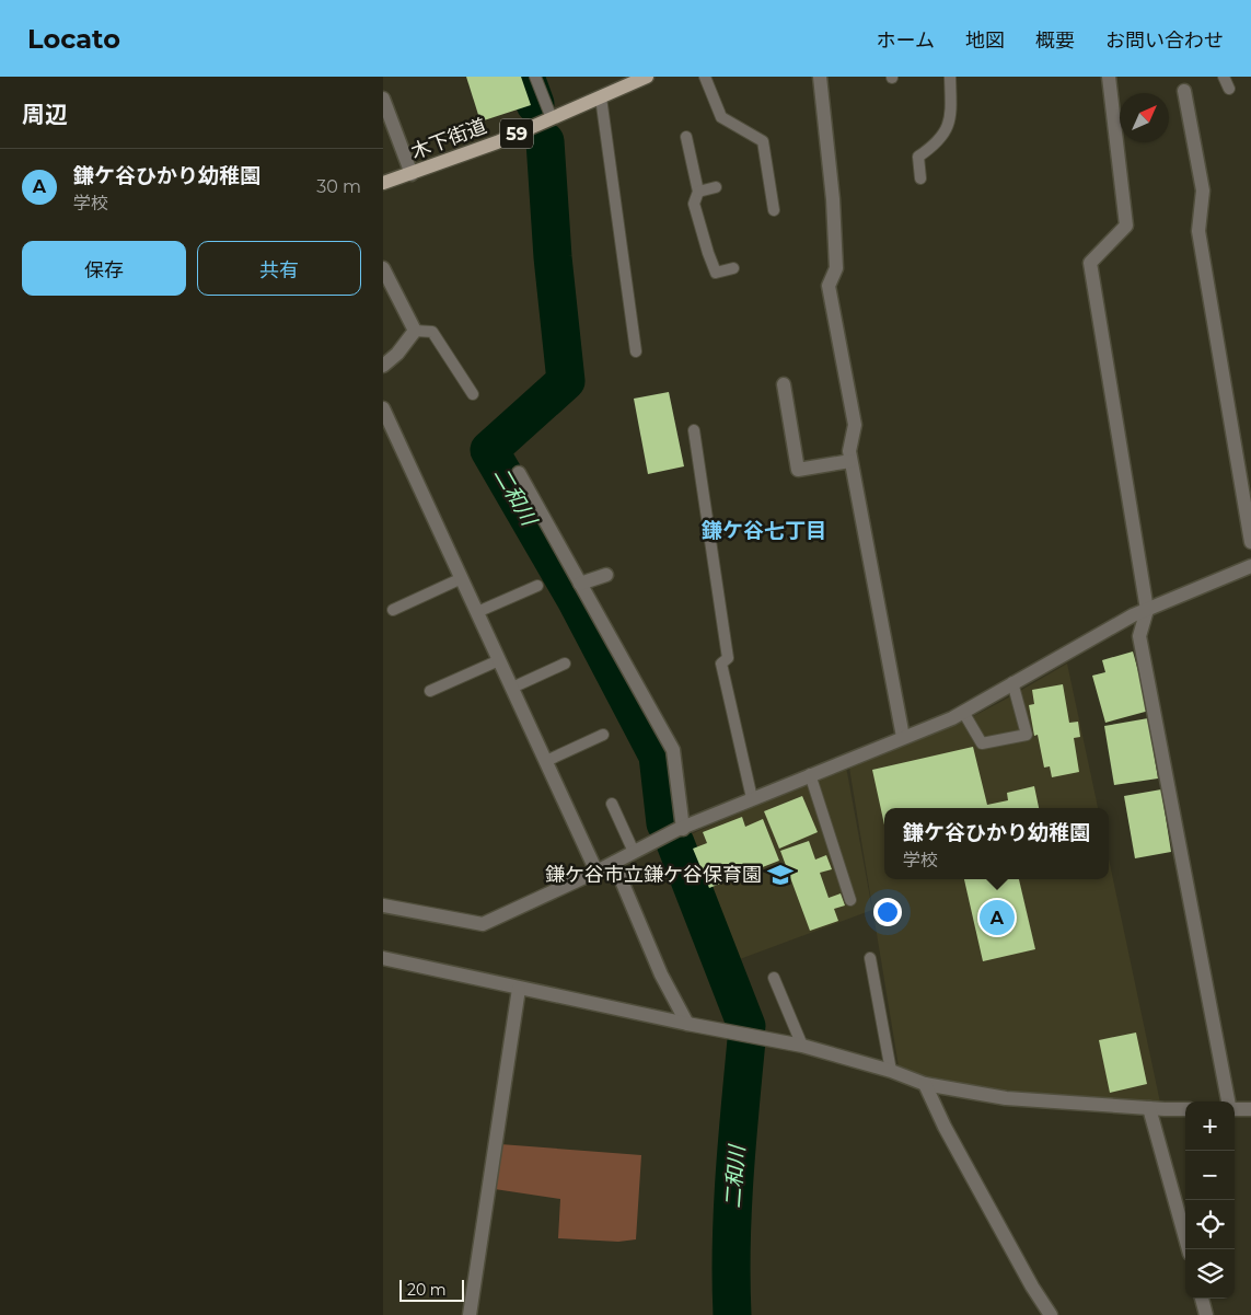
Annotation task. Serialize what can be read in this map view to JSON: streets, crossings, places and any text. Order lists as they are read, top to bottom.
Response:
{
  "streets": {
    "main road": ["59", "木下街道"]
  },
  "districts": ["鎌ケ谷七丁目"],
  "water": ["二和川"],
  "places": {
    "school or university": ["鎌ケ谷市立鎌ケ谷保育園"]
  },
  "scale_bar": "20 m",
  "north": "top right",
  "page": {
    "header": "Locato",
    "nav": [
      "ホーム",
      "地図",
      "概要",
      "お問い合わせ"
    ],
    "heading": "周辺",
    "list": [
      {
        "mark": "A",
        "name": "鎌ケ谷ひかり幼稚園",
        "note": "学校",
        "value": "30 m"
      }
    ],
    "buttons": ["保存", "共有"],
    "popup": ["鎌ケ谷ひかり幼稚園", "学校"],
    "pins": "A",
    "map_buttons": ["+", "−"],
    "scale": "20 m"
  }
}
